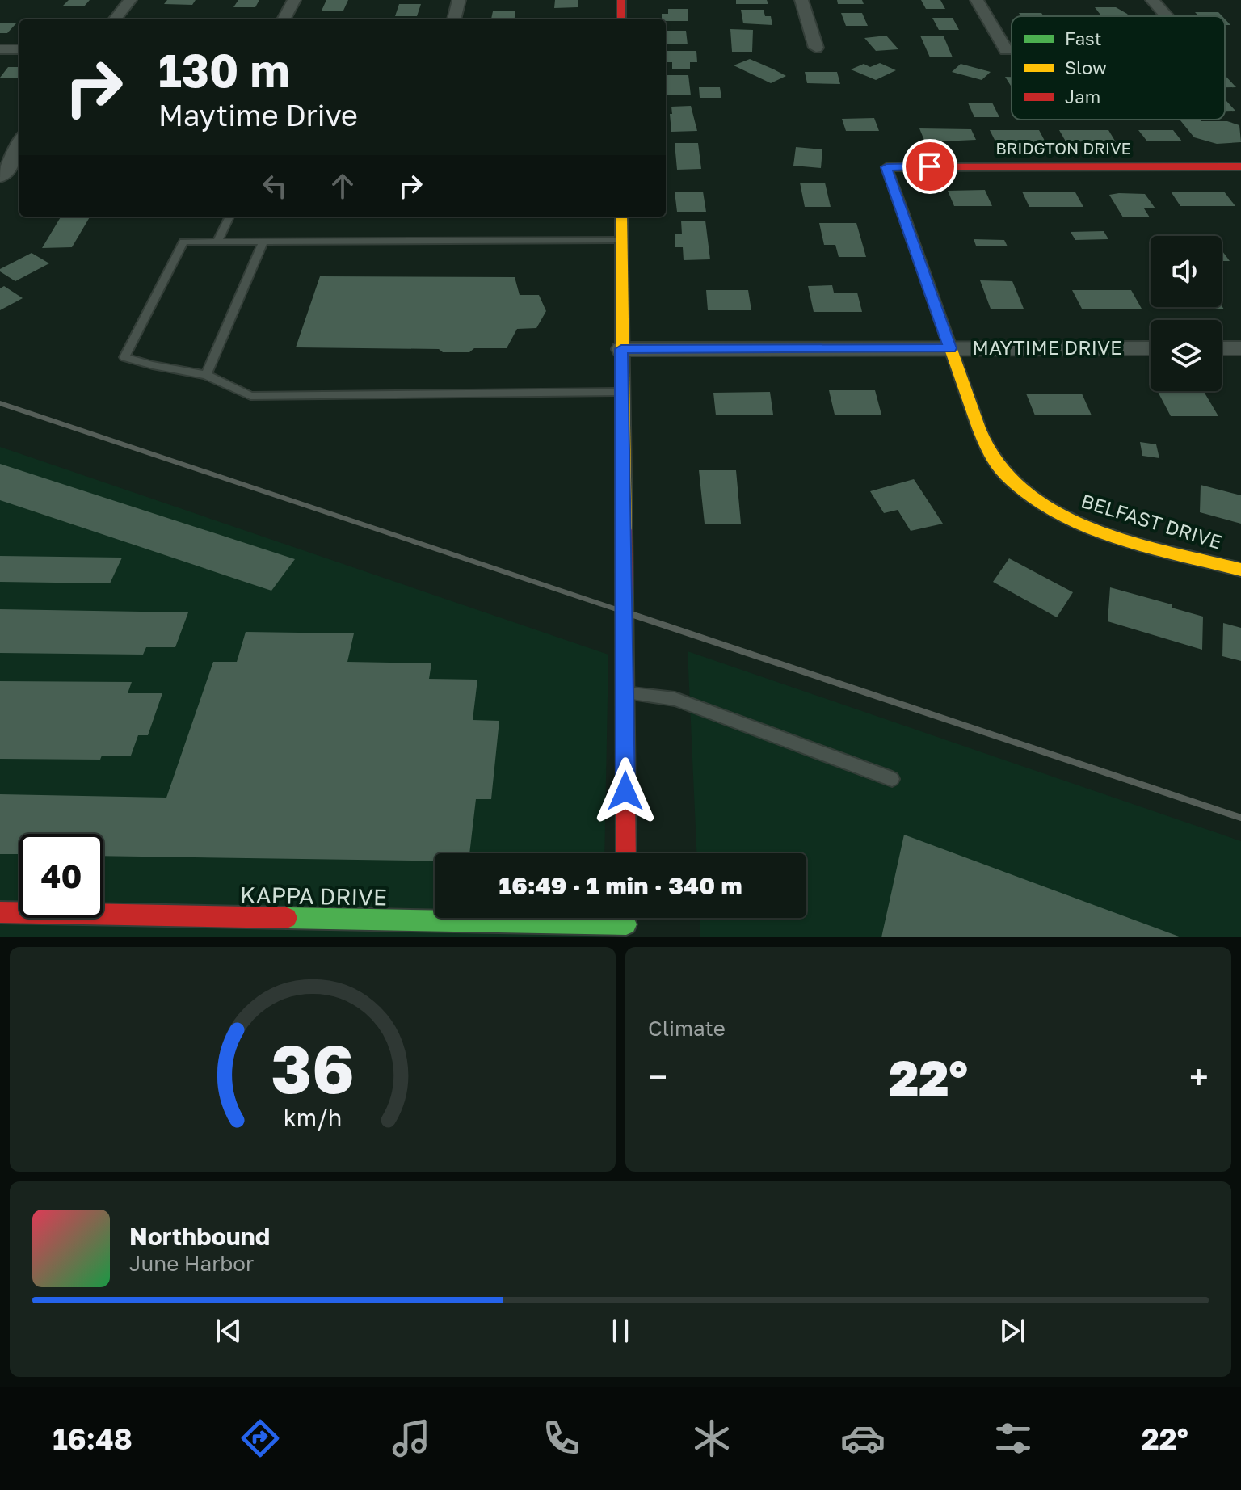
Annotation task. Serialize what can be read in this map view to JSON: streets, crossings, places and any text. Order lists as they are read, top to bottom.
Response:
{
  "streets": {
    "street": [
      "BRIDGTON DRIVE",
      "MAYTIME DRIVE",
      "BELFAST DRIVE",
      "KAPPA DRIVE"
    ]
  },
  "crossings": [
    ["BRIDGTON DRIVE", "BELFAST DRIVE"],
    ["MAYTIME DRIVE", "BELFAST DRIVE"]
  ],
  "legend": ["Fast", "Slow", "Jam"],
  "page": {
    "turn": ["130 m", "Maytime Drive"],
    "limit": "40",
    "trip": "16:49 · 1 min · 340 m",
    "tile": "Climate",
    "heat": ["−", "22°", "+"],
    "song": ["Northbound", "June Harbor"],
    "tabs": ["16:48", "22°"],
    "gauge": ["36", "km/h"]
  }
}
